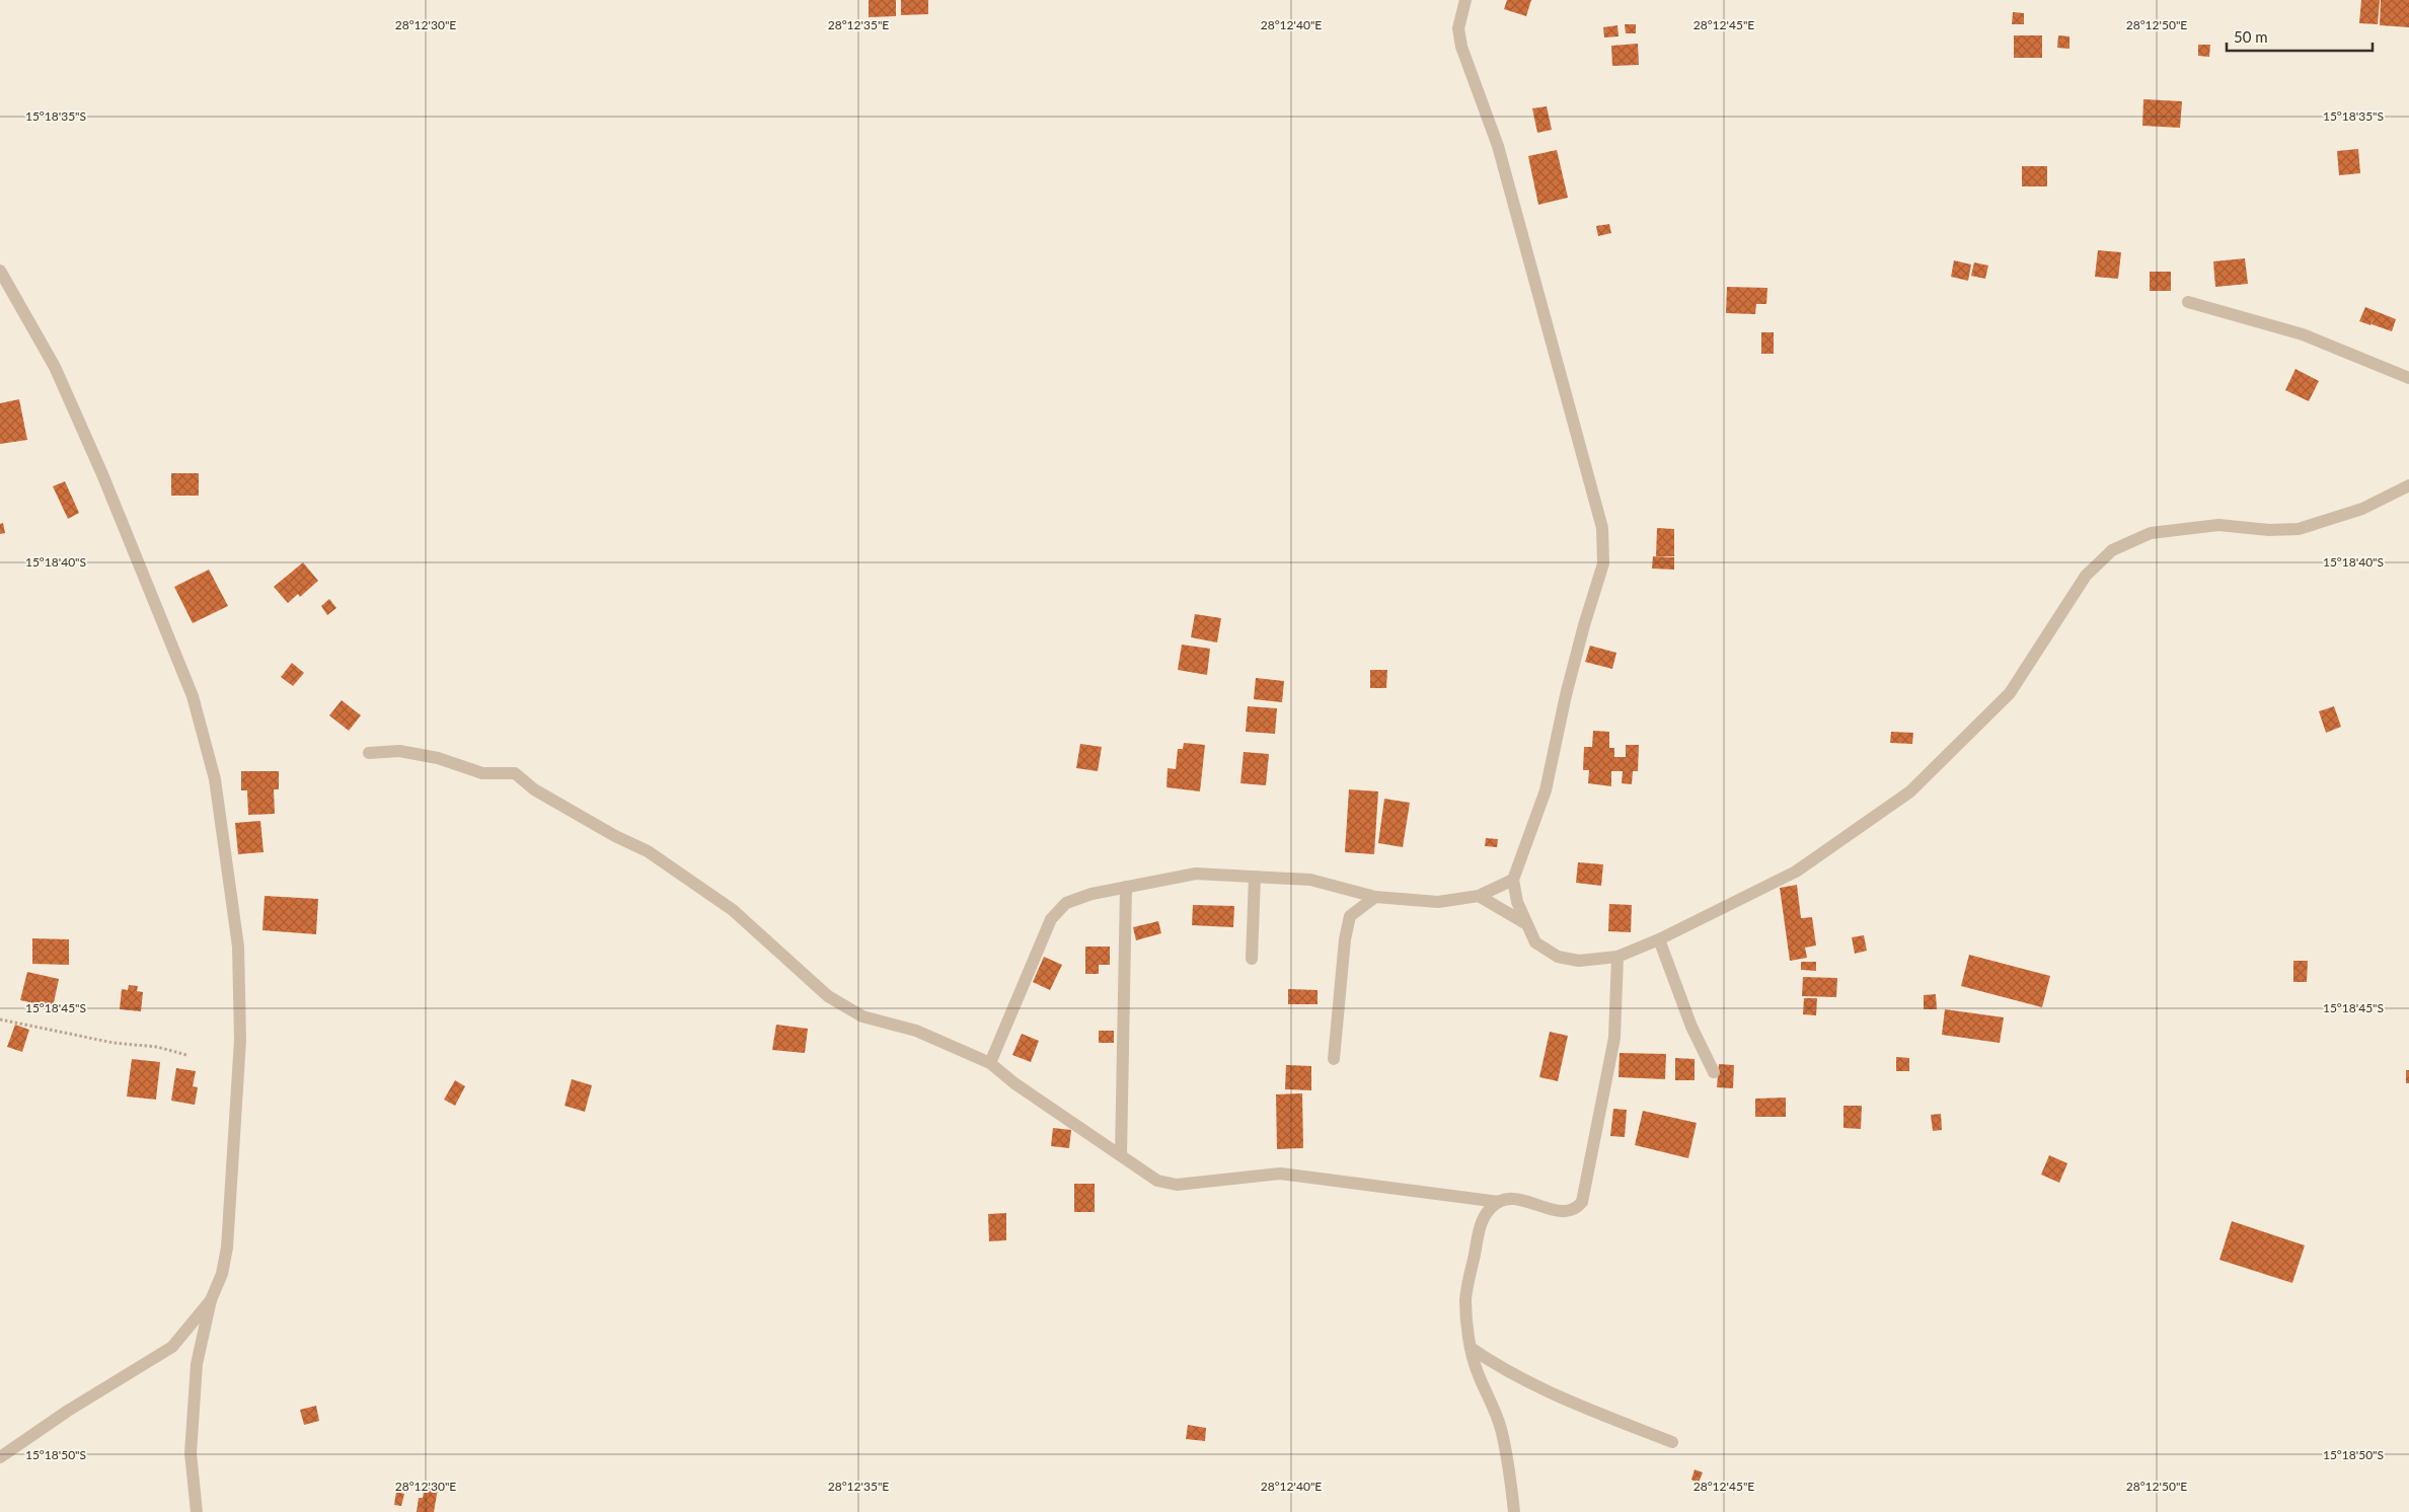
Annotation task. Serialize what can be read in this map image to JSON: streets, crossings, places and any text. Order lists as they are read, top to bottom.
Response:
{
  "scale_bar": "50 m",
  "coordinates": [
    "28°12'30\"E",
    "28°12'35\"E",
    "28°12'40\"E",
    "28°12'45\"E",
    "28°12'50\"E",
    "15°18'35\"S",
    "15°18'40\"S",
    "15°18'45\"S",
    "15°18'50\"S"
  ]
}
